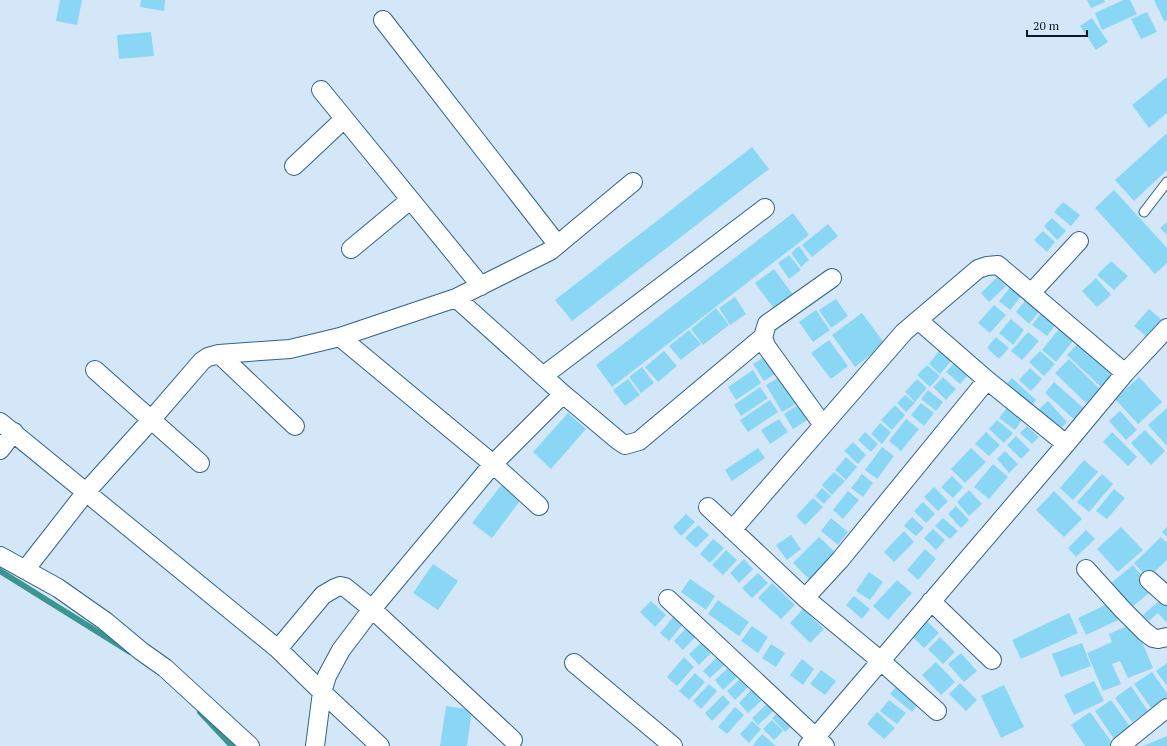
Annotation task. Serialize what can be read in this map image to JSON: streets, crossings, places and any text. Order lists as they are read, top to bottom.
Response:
{
  "scale_bar": "20 m"
}
